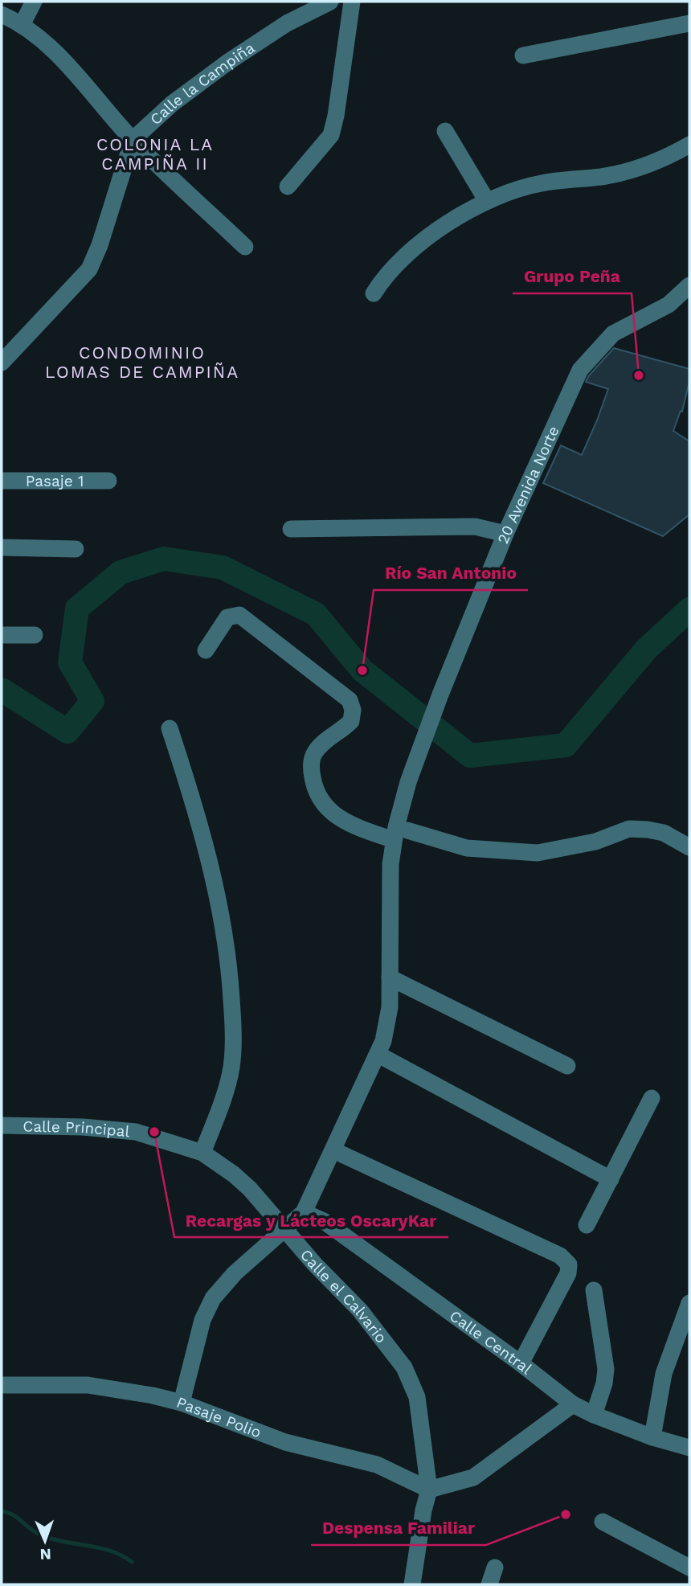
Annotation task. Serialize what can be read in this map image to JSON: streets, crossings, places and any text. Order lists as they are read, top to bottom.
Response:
{
  "streets": {
    "street": [
      "Calle la Campiña",
      "Pasaje 1",
      "20 Avenida Norte",
      "Calle Principal",
      "Calle el Calvario",
      "Calle Central",
      "Pasaje Polio"
    ]
  },
  "crossings": [
    ["Calle Principal", "Calle el Calvario"],
    ["Calle el Calvario", "Pasaje Polio"]
  ],
  "districts": ["COLONIA LA CAMPIÑA II", "CONDOMINIO LOMAS DE CAMPIÑA"],
  "places": [
    "Grupo Peña",
    "Río San Antonio",
    "Recargas y Lácteos OscaryKar",
    "Despensa Familiar"
  ],
  "north": "bottom"
}
